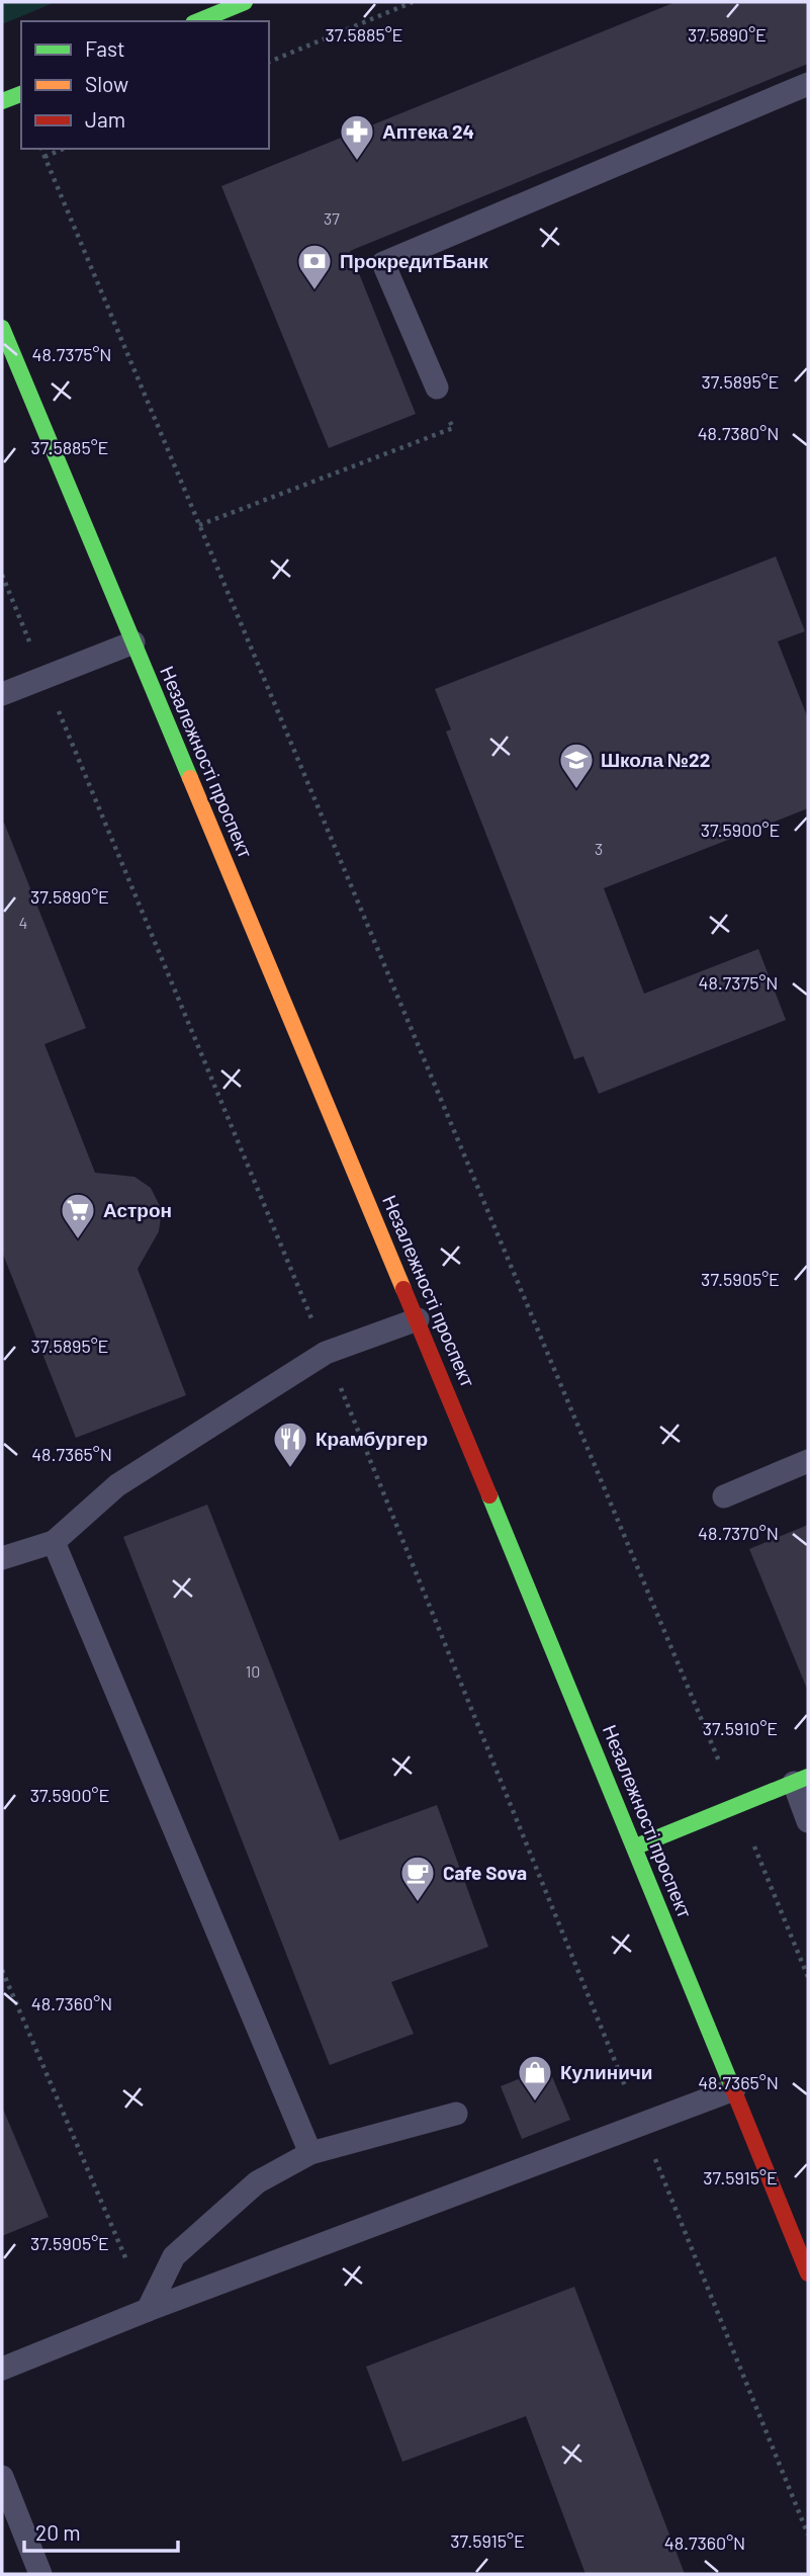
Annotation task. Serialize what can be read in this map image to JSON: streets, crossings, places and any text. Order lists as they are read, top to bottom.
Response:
{
  "streets": {
    "street": ["Незалежності проспект"]
  },
  "places": {
    "pharmacy": ["Аптека 24"],
    "bank": ["ПрокредитБанк"],
    "school or university": ["Школа №22"],
    "supermarket": ["Астрон"],
    "restaurant": ["Крамбургер"],
    "cafe": ["Cafe Sova"],
    "shop": ["Кулиничи"]
  },
  "house_numbers": [
    "37",
    "3",
    "4",
    "10"
  ],
  "legend": ["Fast", "Slow", "Jam"],
  "scale_bar": "20 m",
  "coordinates": [
    "37.5885°E",
    "37.5890°E",
    "48.7375°N",
    "37.5895°E",
    "48.7380°N",
    "37.5900°E",
    "37.5905°E",
    "48.7365°N",
    "48.7370°N",
    "37.5910°E",
    "48.7360°N",
    "37.5915°E"
  ]
}
